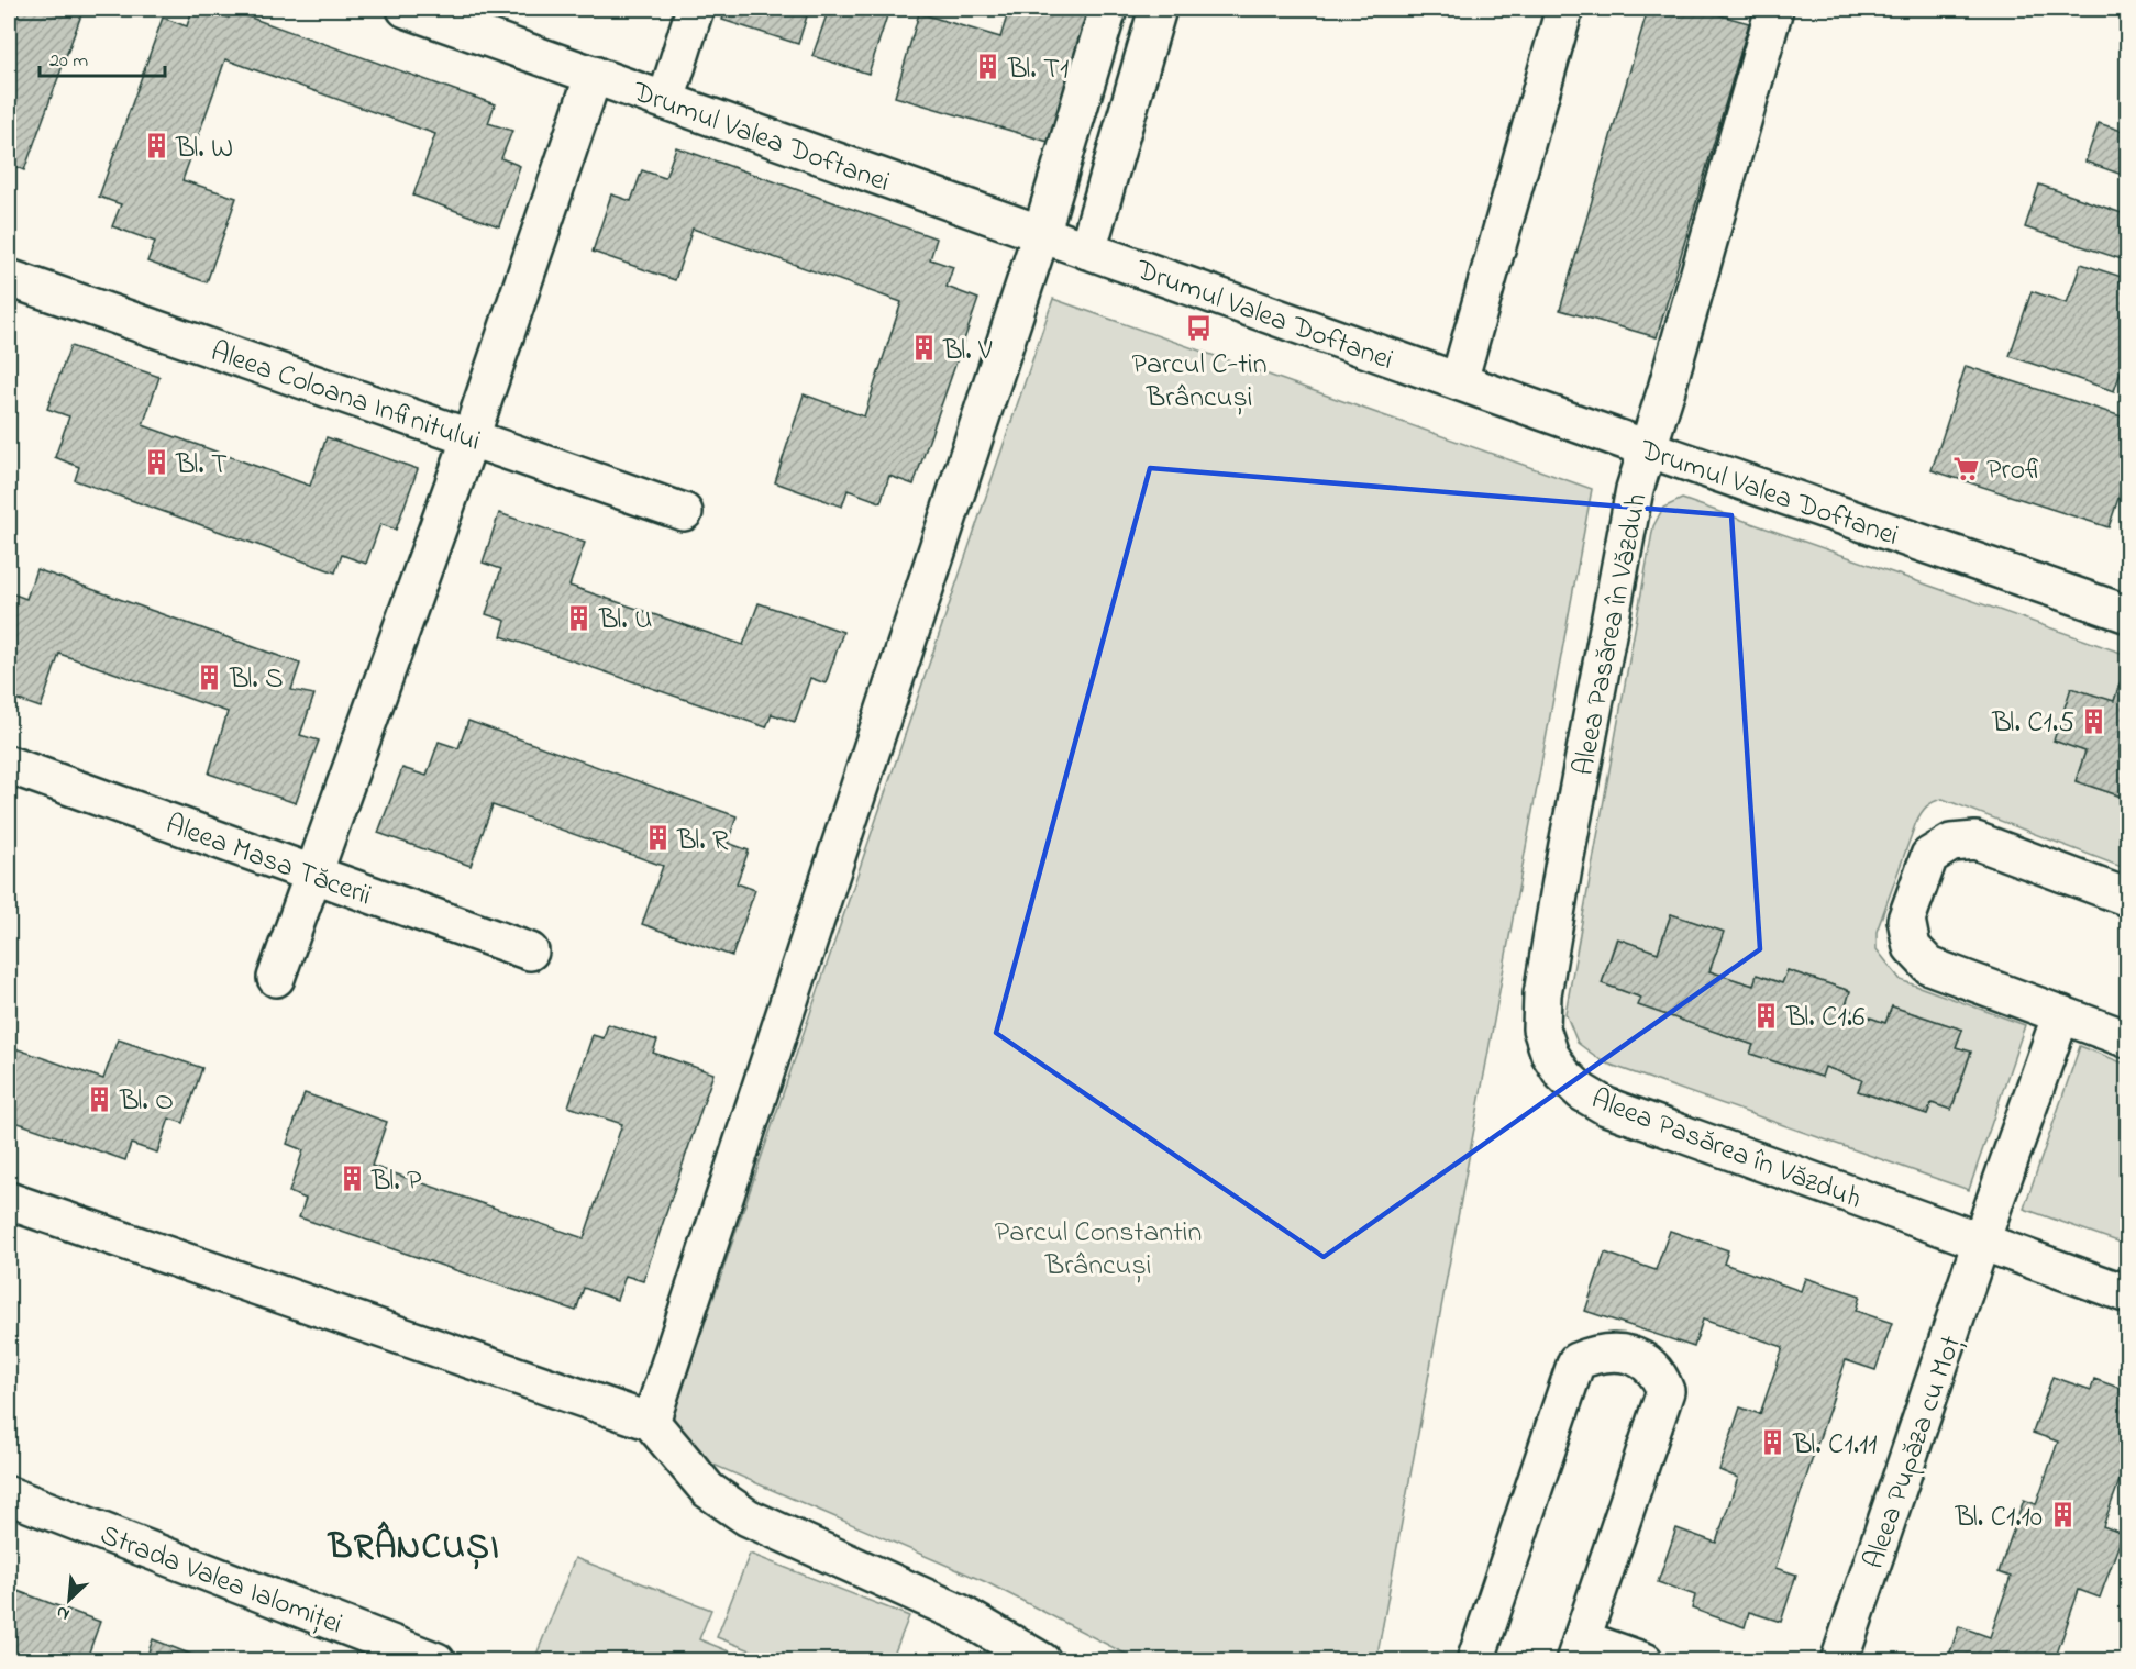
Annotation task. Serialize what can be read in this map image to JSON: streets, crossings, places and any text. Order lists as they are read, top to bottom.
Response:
{
  "streets": {
    "street": [
      "Drumul Valea Doftanei",
      "Aleea Coloana Infinitului",
      "Aleea Pasărea în Văzduh",
      "Aleea Masa Tăcerii",
      "Aleea Pupăza cu Moț",
      "Strada Valea Ialomiței"
    ]
  },
  "crossings": [
    ["Drumul Valea Doftanei", "Aleea Pasărea în Văzduh"],
    ["Aleea Pasărea în Văzduh", "Aleea Pupăza cu Moț"]
  ],
  "districts": ["BRÂNCUȘI"],
  "parks": ["Parcul Constantin Brâncuși"],
  "places": {
    "building": [
      "Bl. T1",
      "Bl. W",
      "Bl. V",
      "Bl. T",
      "Bl. U",
      "Bl. S",
      "Bl. C1.5",
      "Bl. R",
      "Bl. C1.6",
      "Bl. O",
      "Bl. P",
      "Bl. C1.11",
      "Bl. C1.10"
    ],
    "bus stop": ["Parcul C-tin Brâncuși"],
    "supermarket": ["Profi"]
  },
  "scale_bar": "20 m",
  "north": "bottom left"
}
